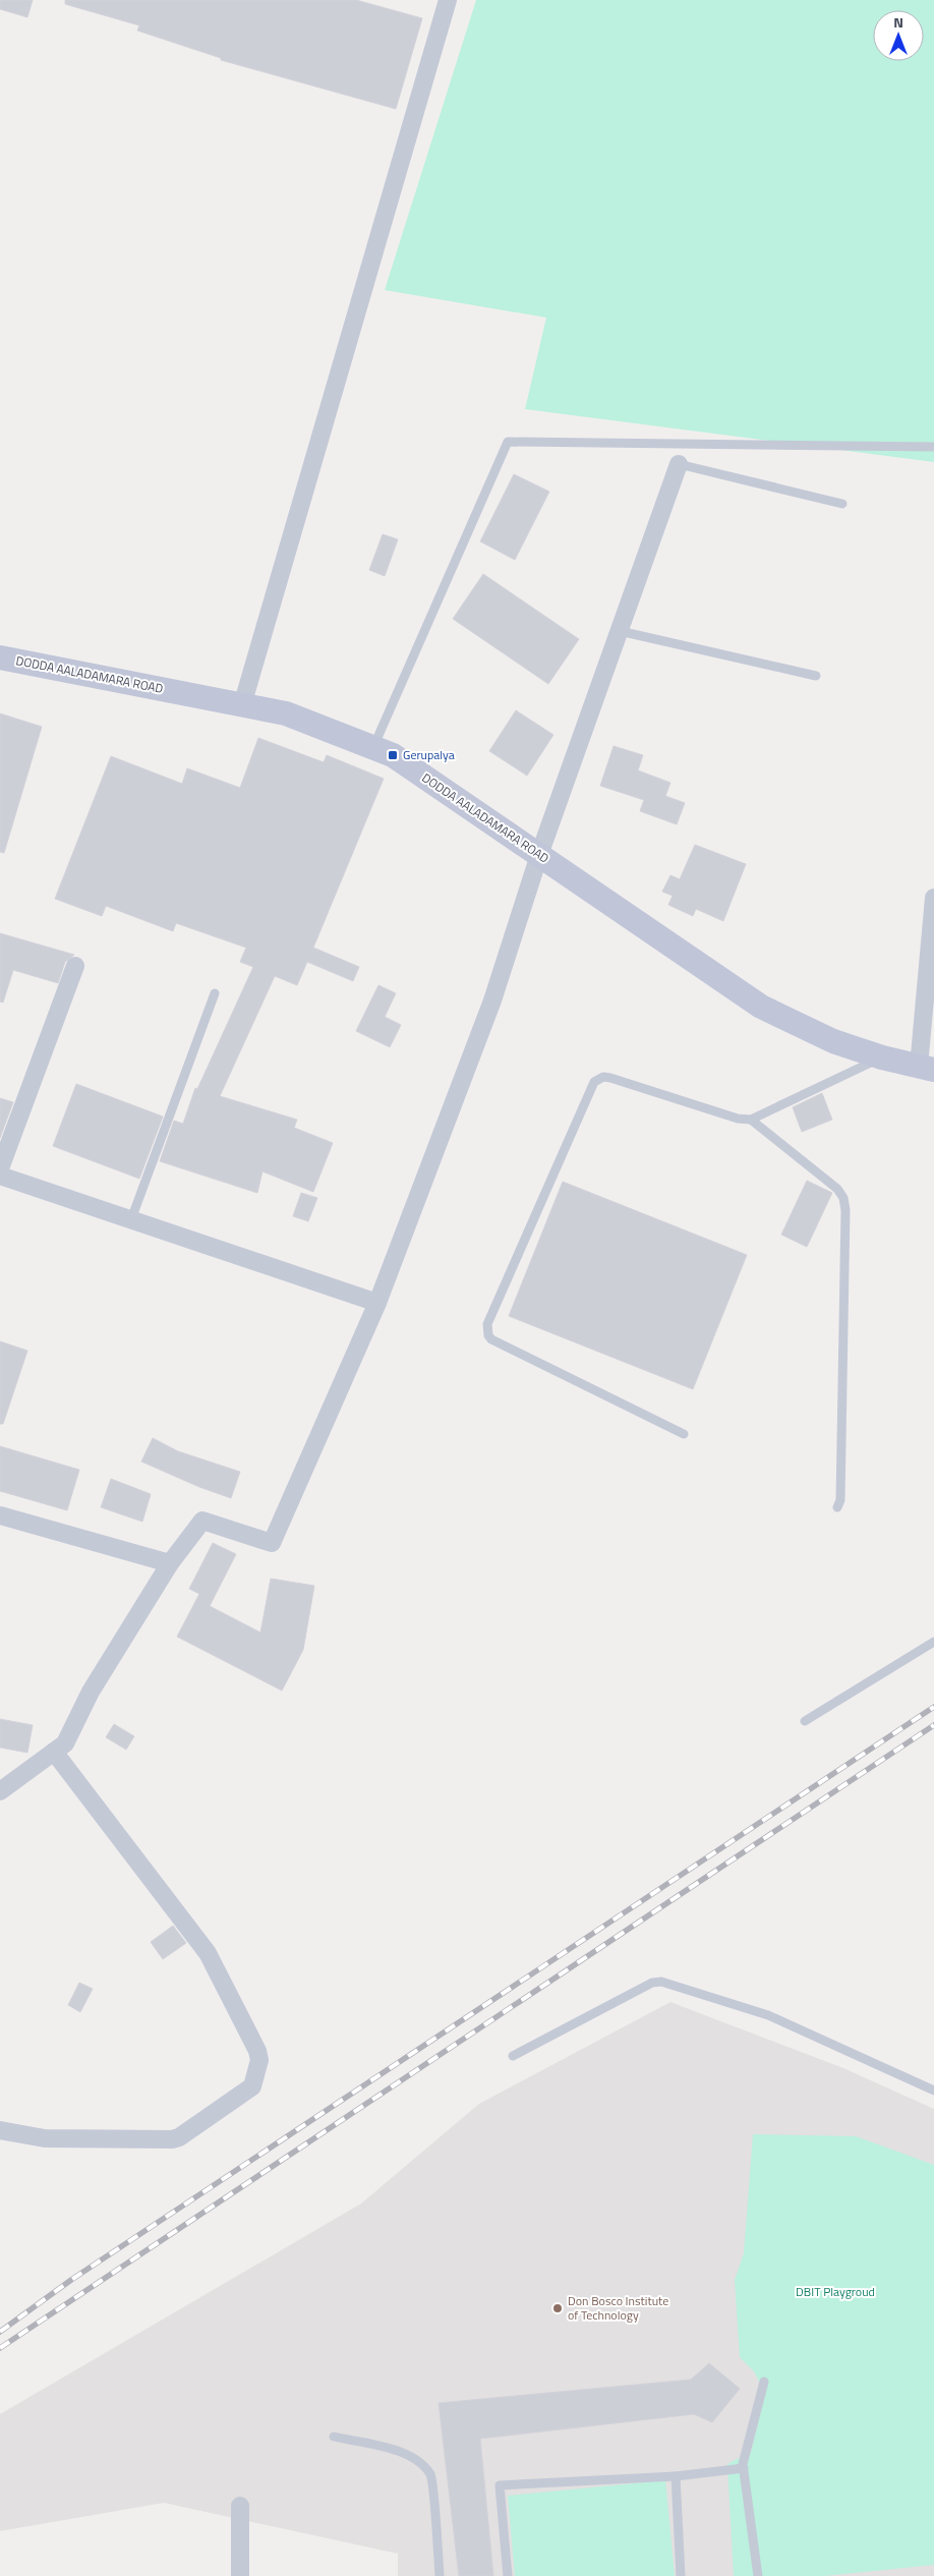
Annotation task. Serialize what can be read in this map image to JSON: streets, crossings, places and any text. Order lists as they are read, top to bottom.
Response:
{
  "streets": {
    "main road": ["DODDA AALADAMARA ROAD"]
  },
  "parks": ["DBIT Playgroud"],
  "places": {
    "transit": ["Gerupalya"],
    "other": ["Don Bosco Institute of Technology"]
  },
  "north": "top"
}
